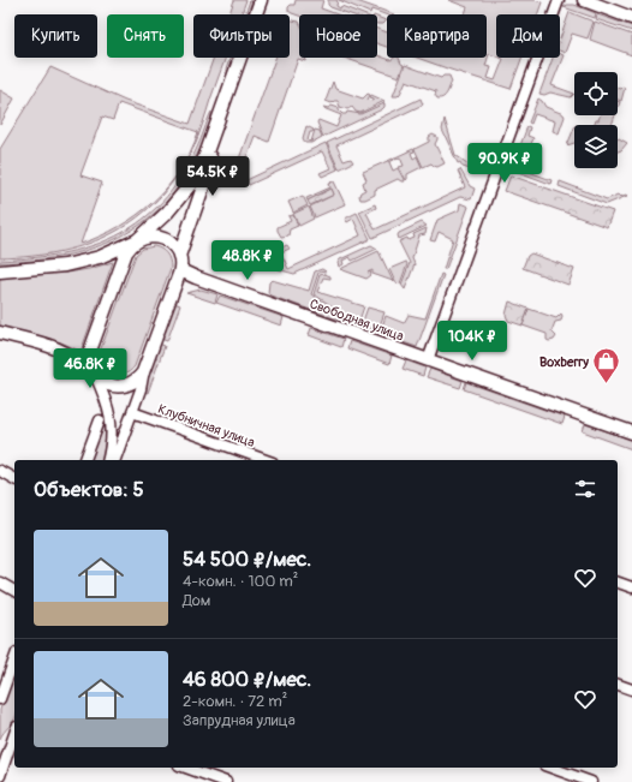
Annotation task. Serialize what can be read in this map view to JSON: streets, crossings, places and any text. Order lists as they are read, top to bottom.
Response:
{
  "streets": {
    "main road": ["Свободная улица"],
    "street": ["Клубничная улица"]
  },
  "places": {
    "shop": ["Boxberry"]
  },
  "page": {
    "chip": [
      "Купить",
      "Снять",
      "Фильтры",
      "Новое",
      "Квартира",
      "Дом"
    ],
    "price": [
      "90.9K ₽",
      "54.5K ₽",
      "48.8K ₽",
      "104K ₽",
      "46.8K ₽"
    ],
    "heading": "Объектов: 5",
    "list": [
      {
        "name": "54 500 ₽/мес.",
        "note": "4-комн. · 100 m² · Дом"
      },
      {
        "name": "46 800 ₽/мес.",
        "note": "2-комн. · 72 m² · Запрудная улица"
      }
    ]
  }
}
